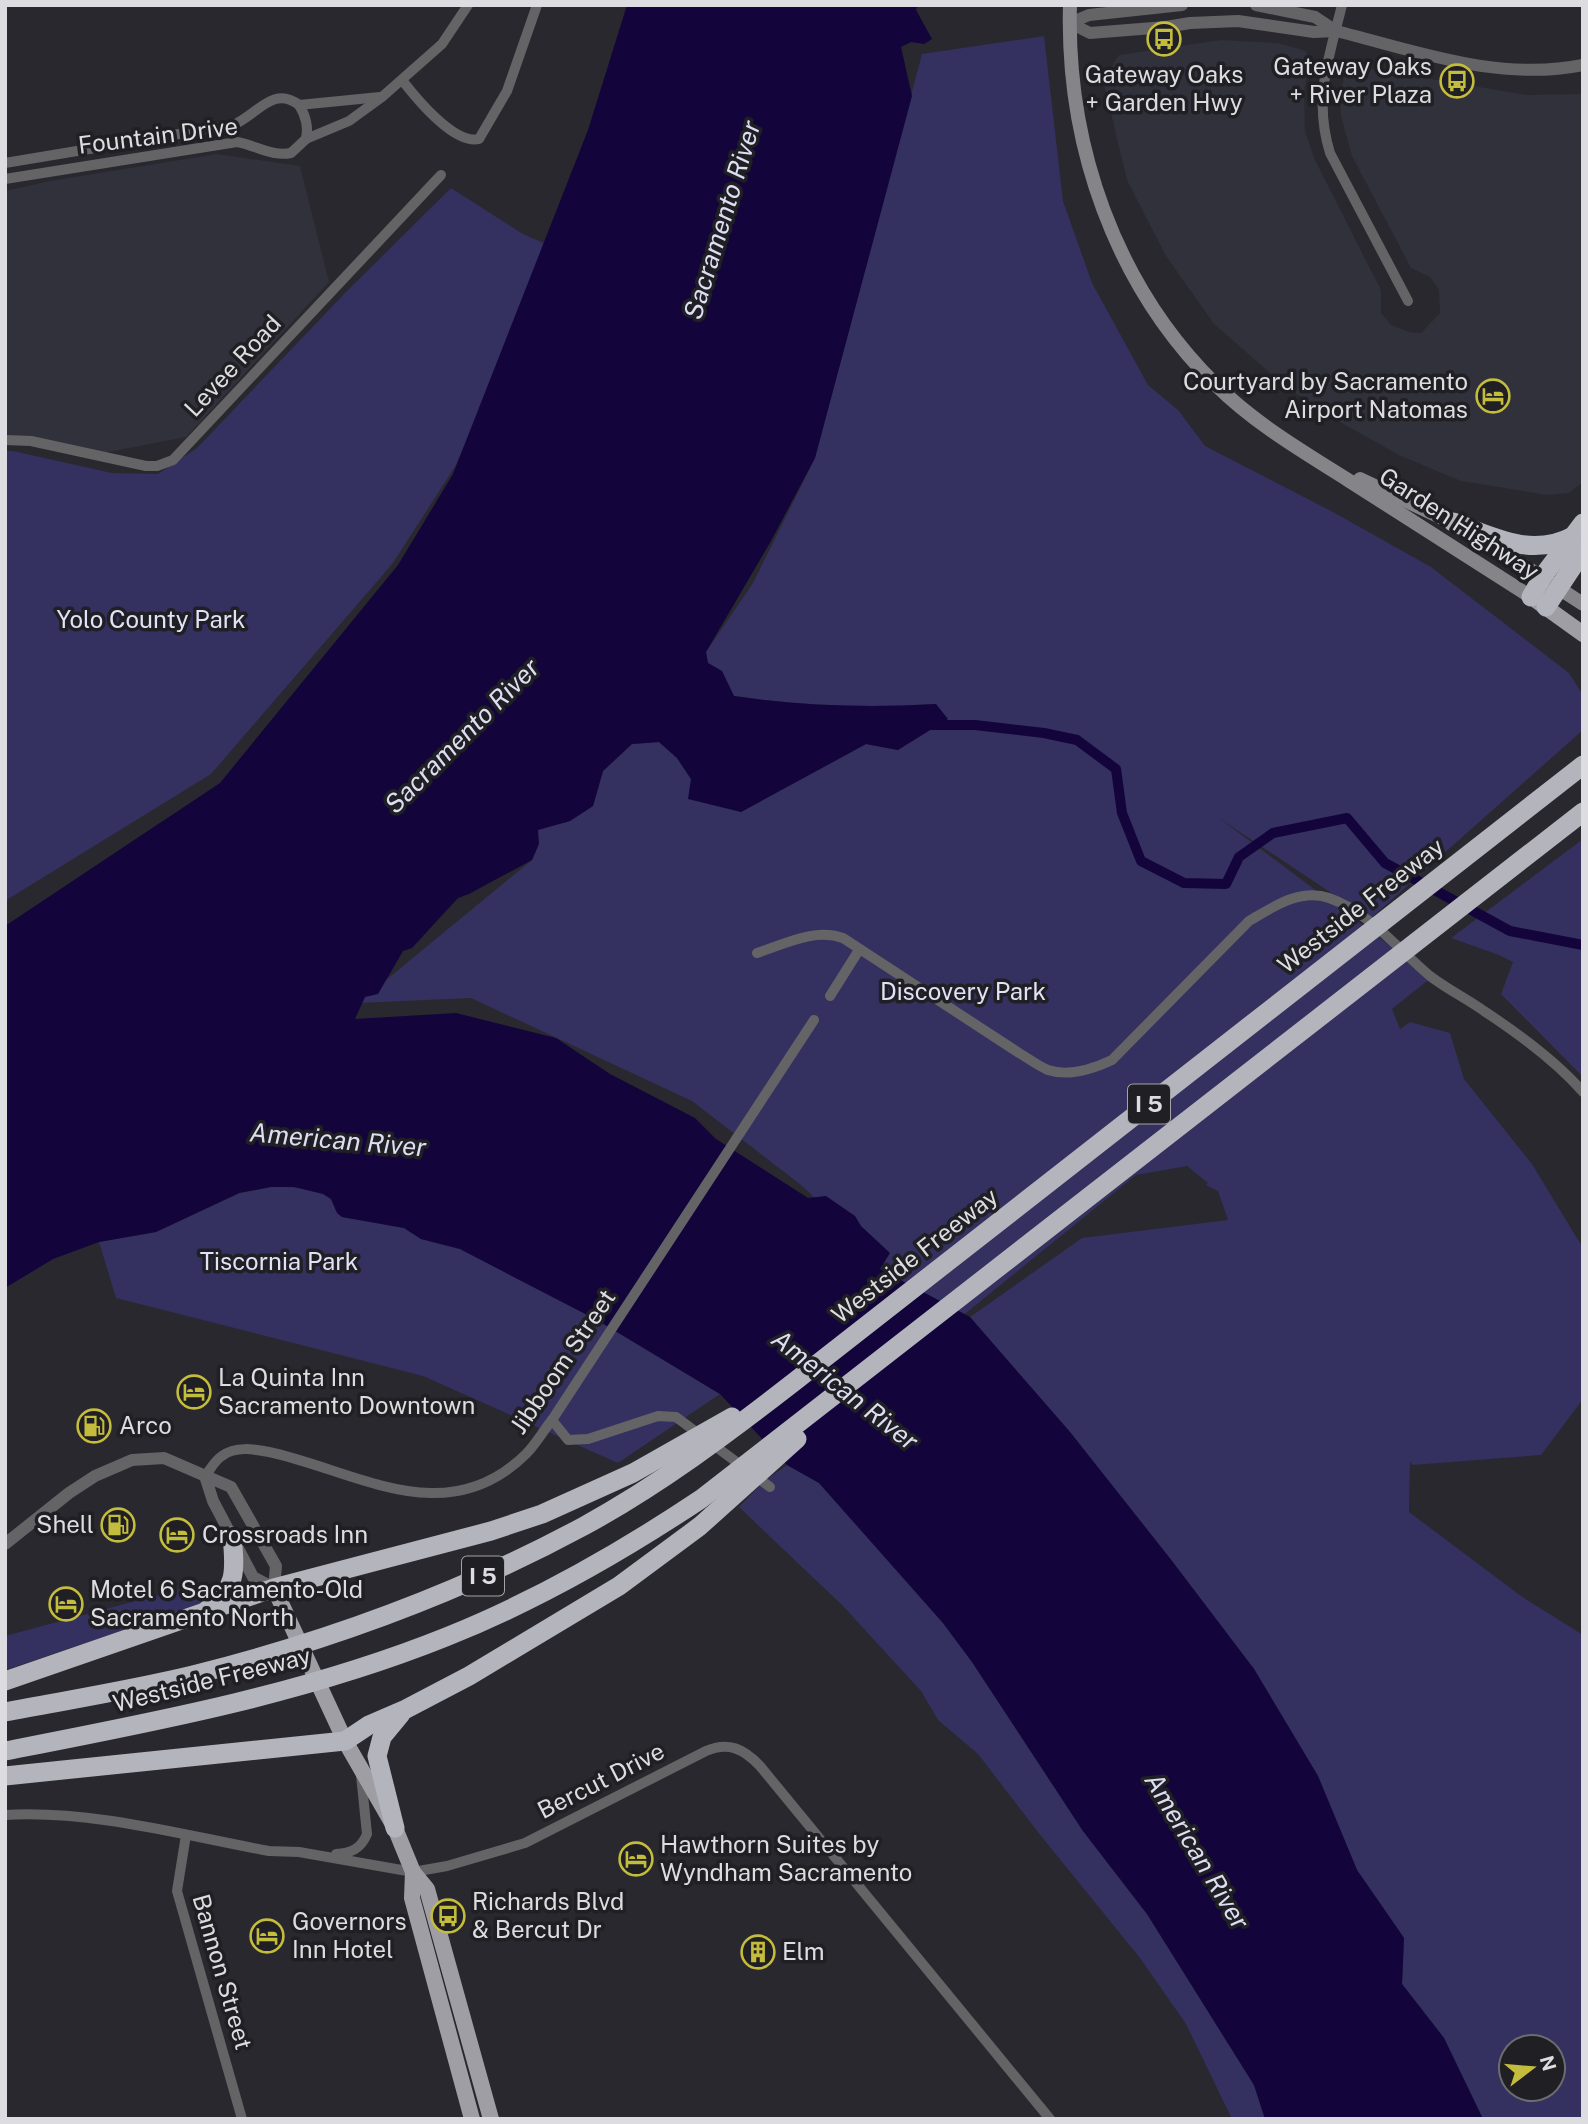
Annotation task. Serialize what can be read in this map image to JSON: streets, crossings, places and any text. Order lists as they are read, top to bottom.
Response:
{
  "streets": {
    "highway": ["Westside Freeway", "I 5"],
    "main road": ["Garden Highway"],
    "street": [
      "Fountain Drive",
      "Levee Road",
      "Jibboom Street",
      "Bercut Drive",
      "Bannon Street"
    ]
  },
  "crossings": [
    ["Bercut Drive", "Bannon Street"]
  ],
  "water": ["Sacramento River", "American River"],
  "parks": ["Yolo County Park", "Discovery Park", "Tiscornia Park"],
  "places": {
    "bus stop": ["Gateway Oaks + Garden Hwy", "Gateway Oaks + River Plaza", "Richards Blvd & Bercut Dr"],
    "hotel": [
      "Courtyard by Sacramento Airport Natomas",
      "La Quinta Inn Sacramento Downtown",
      "Crossroads Inn",
      "Motel 6 Sacramento-Old Sacramento North",
      "Hawthorn Suites by Wyndham Sacramento",
      "Governors Inn Hotel"
    ],
    "fuel station": ["Arco", "Shell"],
    "building": ["Elm"]
  },
  "north": "right"
}
